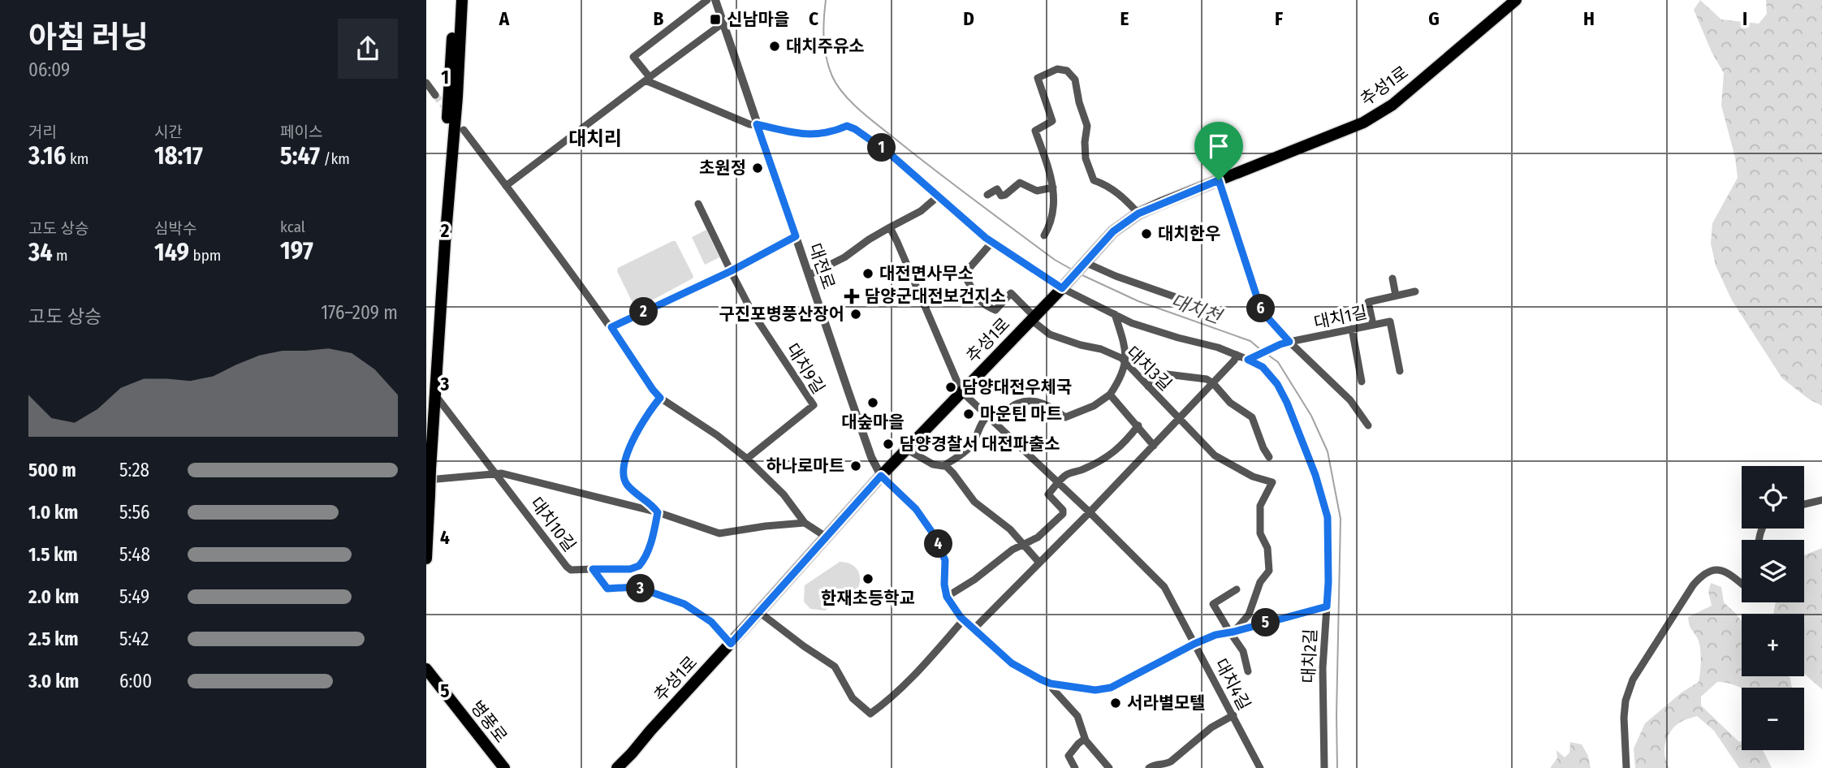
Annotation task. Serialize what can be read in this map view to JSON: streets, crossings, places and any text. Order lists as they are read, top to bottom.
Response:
{
  "streets": {
    "main road": ["추성1로", "병풍로"],
    "street": [
      "대전로",
      "대치1길",
      "대치9길",
      "대치3길",
      "대치10길",
      "대치2길",
      "대치4길"
    ]
  },
  "crossings": [
    ["추성1로", "대전로"],
    ["추성1로", "대치3길"],
    ["추성1로", "대치2길"],
    ["추성1로", "대치4길"],
    ["대전로", "대치2길"],
    ["대치1길", "대치2길"],
    ["대치3길", "대치2길"]
  ],
  "districts": ["대치리"],
  "water": ["대치천"],
  "places": {
    "transit": ["신남마을"],
    "other": [
      "대치주유소",
      "초원정",
      "대치한우",
      "대전면사무소",
      "구진포병풍산장어",
      "담양대전우체국",
      "대숲마을",
      "마운틴 마트",
      "담양경찰서 대전파출소",
      "하나로마트",
      "한재초등학교",
      "서라별모텔"
    ],
    "health": ["담양군대전보건지소"]
  },
  "page": {
    "heading": ["아침 러닝", "06:09"],
    "stats": [
      ["거리", "3.16 km"],
      ["시간", "18:17"],
      ["페이스", "5:47 /km"],
      ["고도 상승", "34 m"],
      ["심박수", "149 bpm"],
      ["kcal", "197"]
    ],
    "pins": [
      "1",
      "6",
      "2",
      "4",
      "3",
      "5"
    ],
    "chart": ["고도 상승", "176–209 m"],
    "list": [
      {
        "name": "500 m",
        "note": "5:28"
      },
      {
        "name": "1.0 km",
        "note": "5:56"
      },
      {
        "name": "1.5 km",
        "note": "5:48"
      },
      {
        "name": "2.0 km",
        "note": "5:49"
      },
      {
        "name": "2.5 km",
        "note": "5:42"
      },
      {
        "name": "3.0 km",
        "note": "6:00"
      }
    ],
    "map_buttons": ["+", "−"]
  },
  "grid": {
    "columns": [
      "A",
      "B",
      "C",
      "D",
      "E",
      "F",
      "G",
      "H",
      "I"
    ],
    "rows": [
      "1",
      "2",
      "3",
      "4",
      "5"
    ]
  }
}
